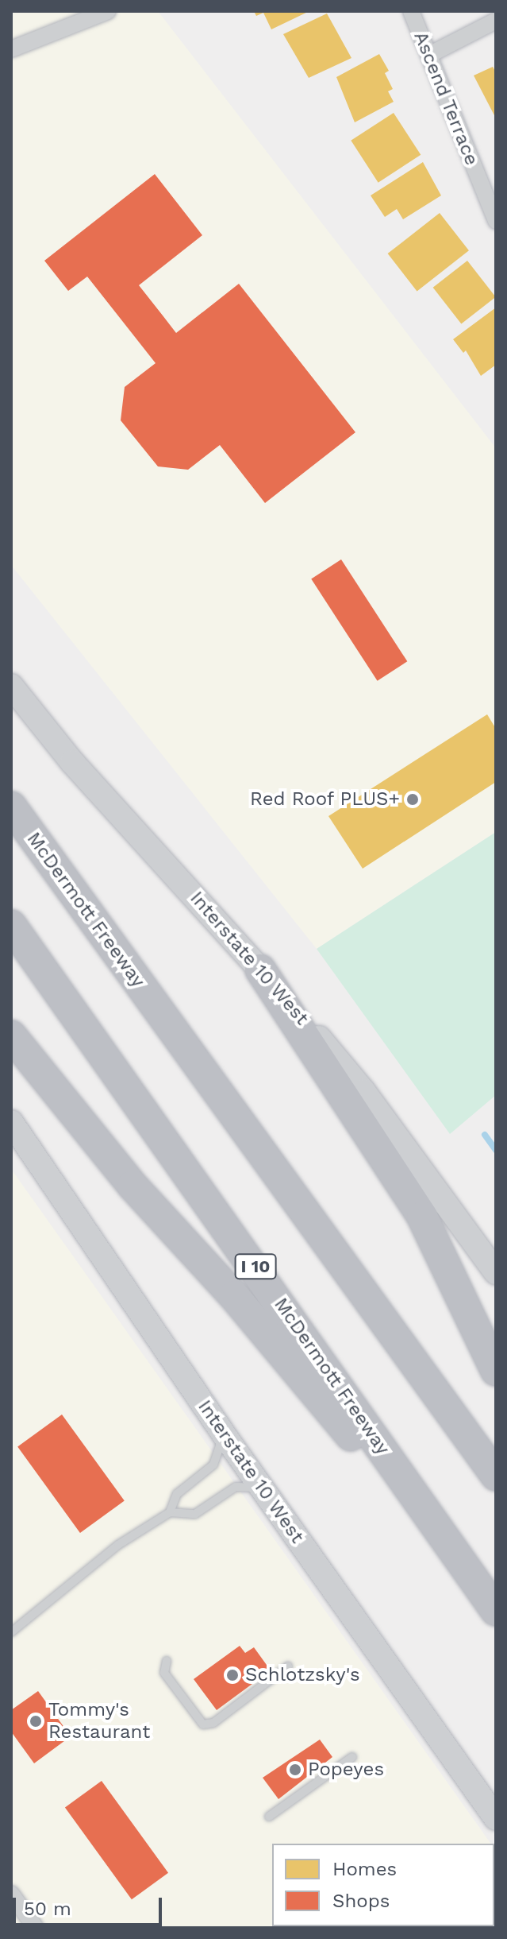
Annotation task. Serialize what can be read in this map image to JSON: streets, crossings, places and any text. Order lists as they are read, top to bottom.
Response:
{
  "streets": {
    "highway": ["McDermott Freeway", "I 10"],
    "main road": ["Interstate 10 West"],
    "street": ["Ascend Terrace"]
  },
  "places": [
    "Red Roof PLUS+",
    "Schlotzsky's",
    "Tommy's Restaurant",
    "Popeyes"
  ],
  "legend": ["Homes", "Shops"],
  "scale_bar": "50 m"
}
